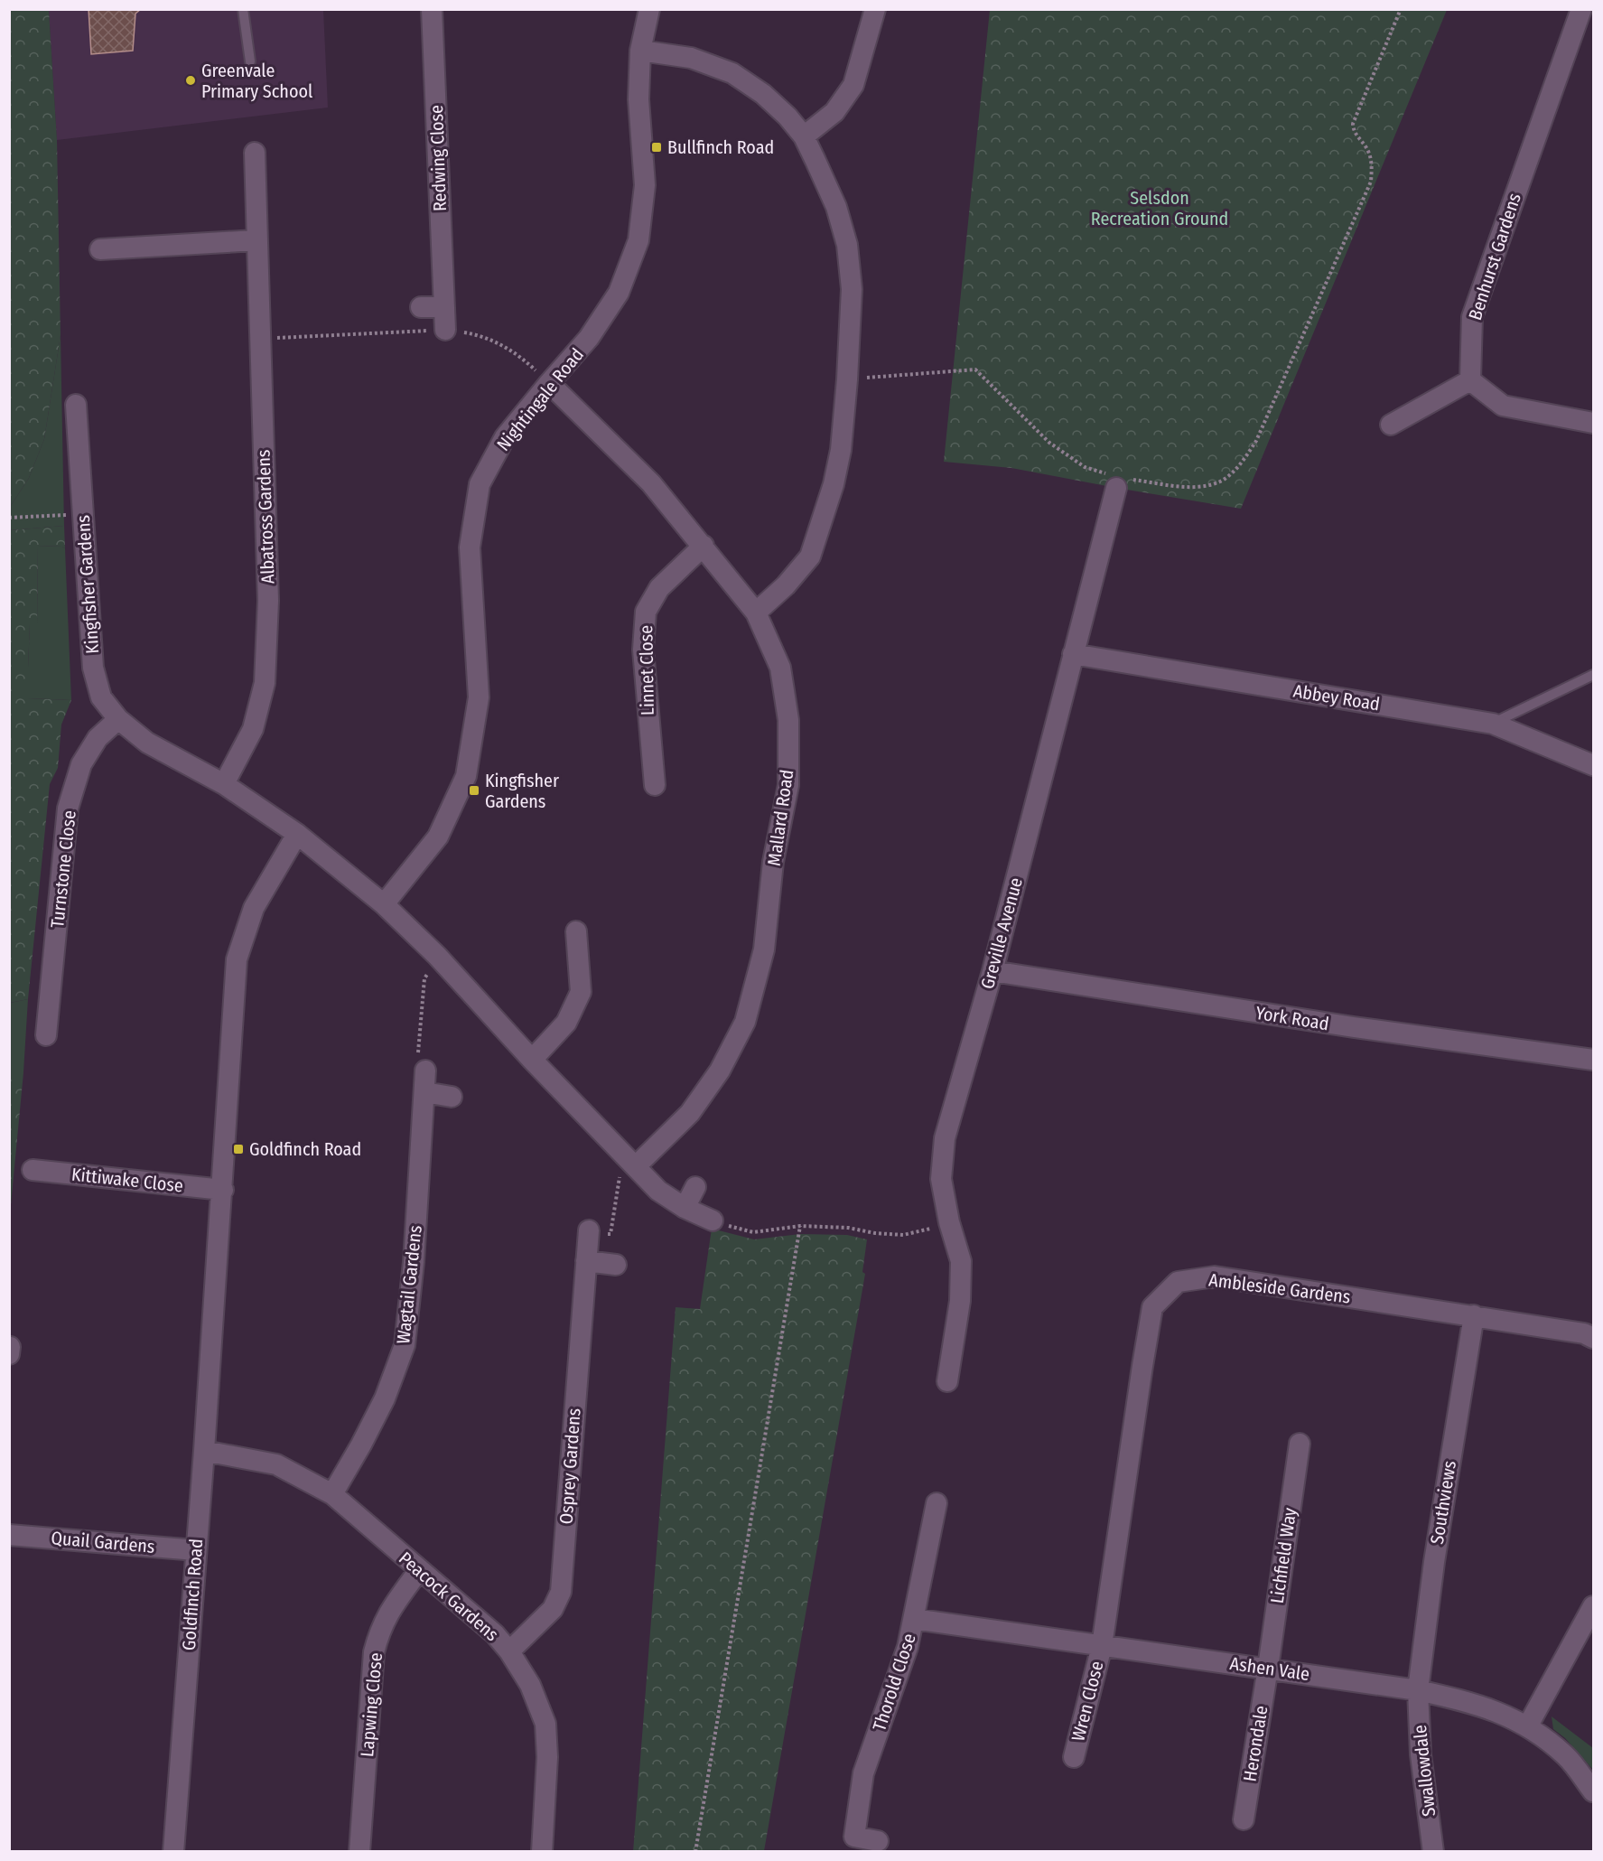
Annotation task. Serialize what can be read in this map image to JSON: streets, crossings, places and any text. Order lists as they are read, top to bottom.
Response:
{
  "streets": {
    "street": [
      "Redwing Close",
      "Benhurst Gardens",
      "Nightingale Road",
      "Albatross Gardens",
      "Kingfisher Gardens",
      "Linnet Close",
      "Abbey Road",
      "Mallard Road",
      "Turnstone Close",
      "Greville Avenue",
      "York Road",
      "Kittiwake Close",
      "Wagtail Gardens",
      "Ambleside Gardens",
      "Osprey Gardens",
      "Southviews",
      "Quail Gardens",
      "Lichfield Way",
      "Goldfinch Road",
      "Peacock Gardens",
      "Ashen Vale",
      "Thorold Close",
      "Wren Close",
      "Lapwing Close",
      "Herondale",
      "Swallowdale"
    ]
  },
  "crossings": [
    ["Nightingale Road", "Kingfisher Gardens"],
    ["Nightingale Road", "Mallard Road"],
    ["Albatross Gardens", "Kingfisher Gardens"],
    ["Kingfisher Gardens", "Mallard Road"],
    ["Kingfisher Gardens", "Turnstone Close"],
    ["Kingfisher Gardens", "Goldfinch Road"],
    ["Linnet Close", "Mallard Road"],
    ["Abbey Road", "Greville Avenue"],
    ["Greville Avenue", "York Road"],
    ["Kittiwake Close", "Goldfinch Road"],
    ["Wagtail Gardens", "Peacock Gardens"],
    ["Ambleside Gardens", "Southviews"],
    ["Ambleside Gardens", "Ashen Vale"],
    ["Ambleside Gardens", "Wren Close"],
    ["Osprey Gardens", "Peacock Gardens"],
    ["Southviews", "Ashen Vale"],
    ["Southviews", "Swallowdale"],
    ["Quail Gardens", "Goldfinch Road"],
    ["Lichfield Way", "Ashen Vale"],
    ["Lichfield Way", "Herondale"],
    ["Goldfinch Road", "Peacock Gardens"],
    ["Peacock Gardens", "Lapwing Close"],
    ["Ashen Vale", "Thorold Close"],
    ["Ashen Vale", "Wren Close"],
    ["Ashen Vale", "Herondale"],
    ["Ashen Vale", "Swallowdale"]
  ],
  "parks": ["Selsdon Recreation Ground"],
  "places": {
    "other": ["Greenvale Primary School"],
    "transit": ["Bullfinch Road", "Kingfisher Gardens", "Goldfinch Road"]
  }
}
